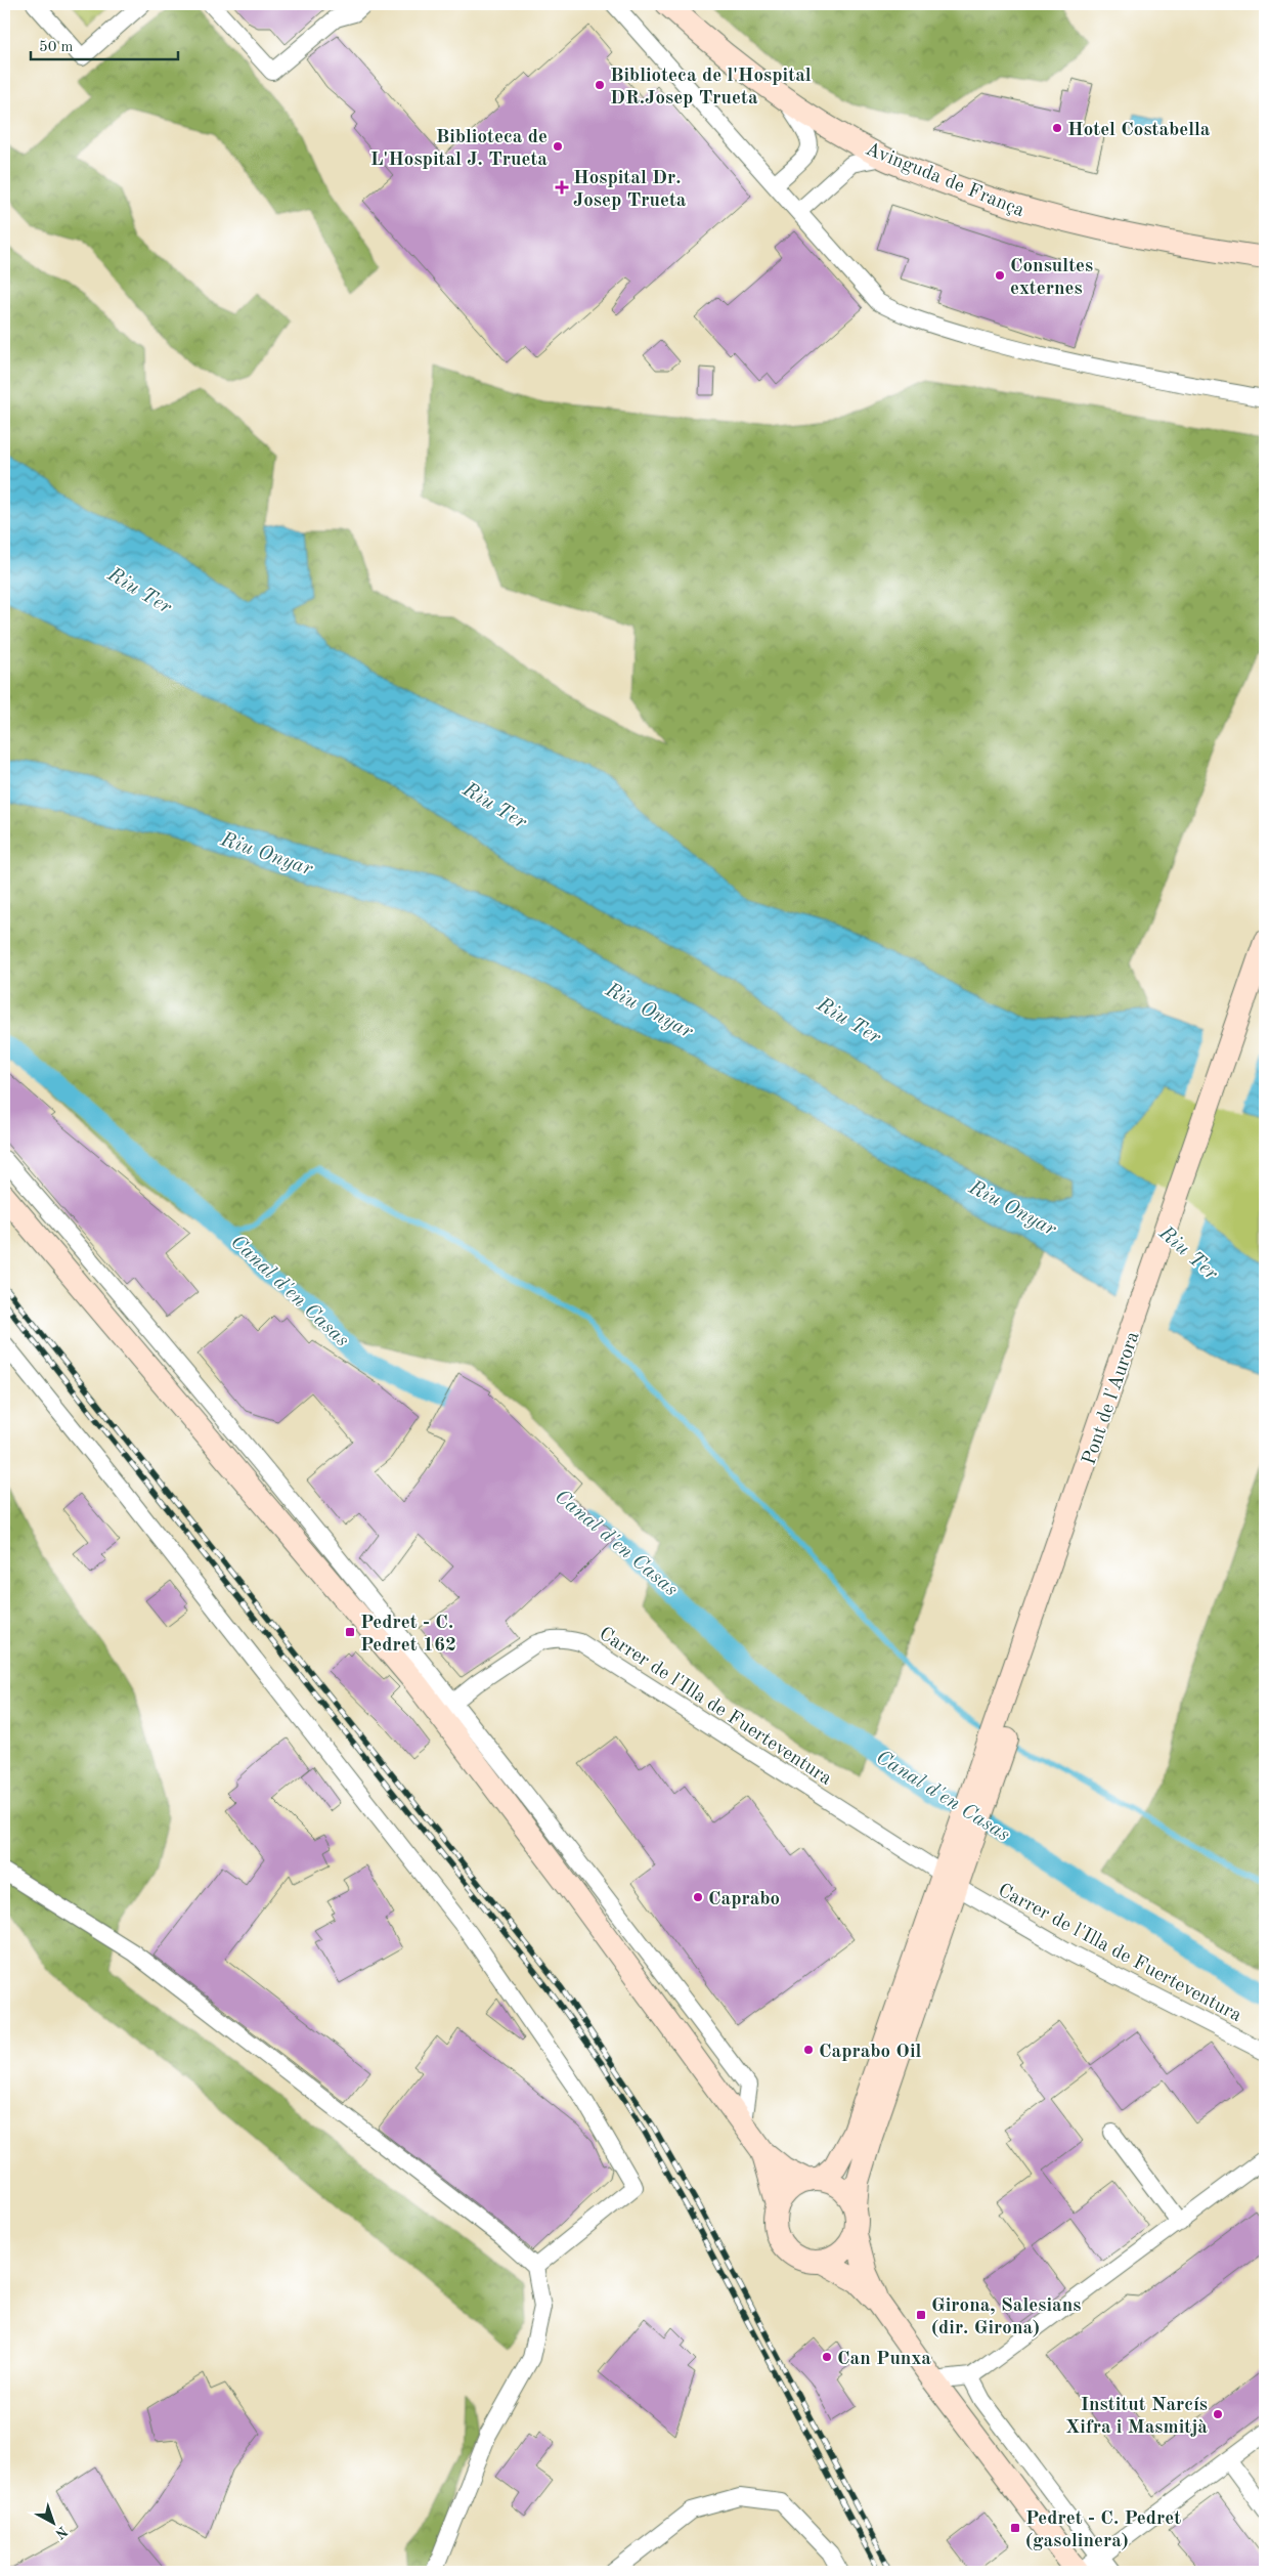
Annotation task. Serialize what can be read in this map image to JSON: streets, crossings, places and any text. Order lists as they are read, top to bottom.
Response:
{
  "streets": {
    "main road": ["Avinguda de França", "Pont de l'Aurora"],
    "street": ["Carrer de l'Illa de Fuerteventura"]
  },
  "water": ["Riu Ter", "Riu Onyar", "Canal d'en Casas"],
  "places": {
    "other": [
      "Biblioteca de l'Hospital DR.Josep Trueta",
      "Hotel Costabella",
      "Biblioteca de L'Hospital J. Trueta",
      "Consultes externes",
      "Caprabo",
      "Caprabo Oil",
      "Can Punxa",
      "Institut Narcís Xifra i Masmitjà"
    ],
    "health": ["Hospital Dr. Josep Trueta"],
    "transit": ["Pedret - C. Pedret 162", "Girona, Salesians (dir. Girona)", "Pedret - C. Pedret (gasolinera)"]
  },
  "scale_bar": "50 m",
  "north": "bottom right"
}
